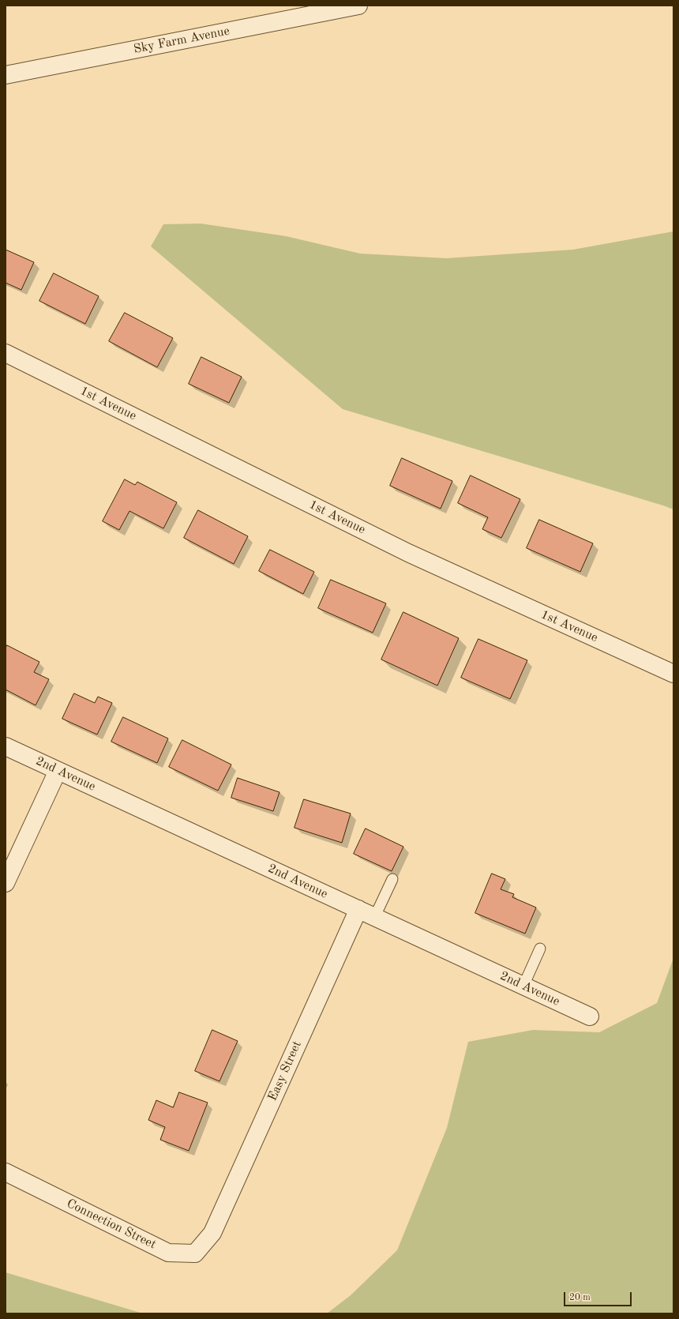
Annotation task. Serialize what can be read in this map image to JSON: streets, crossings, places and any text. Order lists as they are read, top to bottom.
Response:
{
  "streets": {
    "street": [
      "Sky Farm Avenue",
      "1st Avenue",
      "2nd Avenue",
      "Easy Street",
      "Connection Street"
    ]
  },
  "crossings": [
    ["2nd Avenue", "Easy Street"],
    ["Easy Street", "Connection Street"]
  ],
  "scale_bar": "20 m"
}
